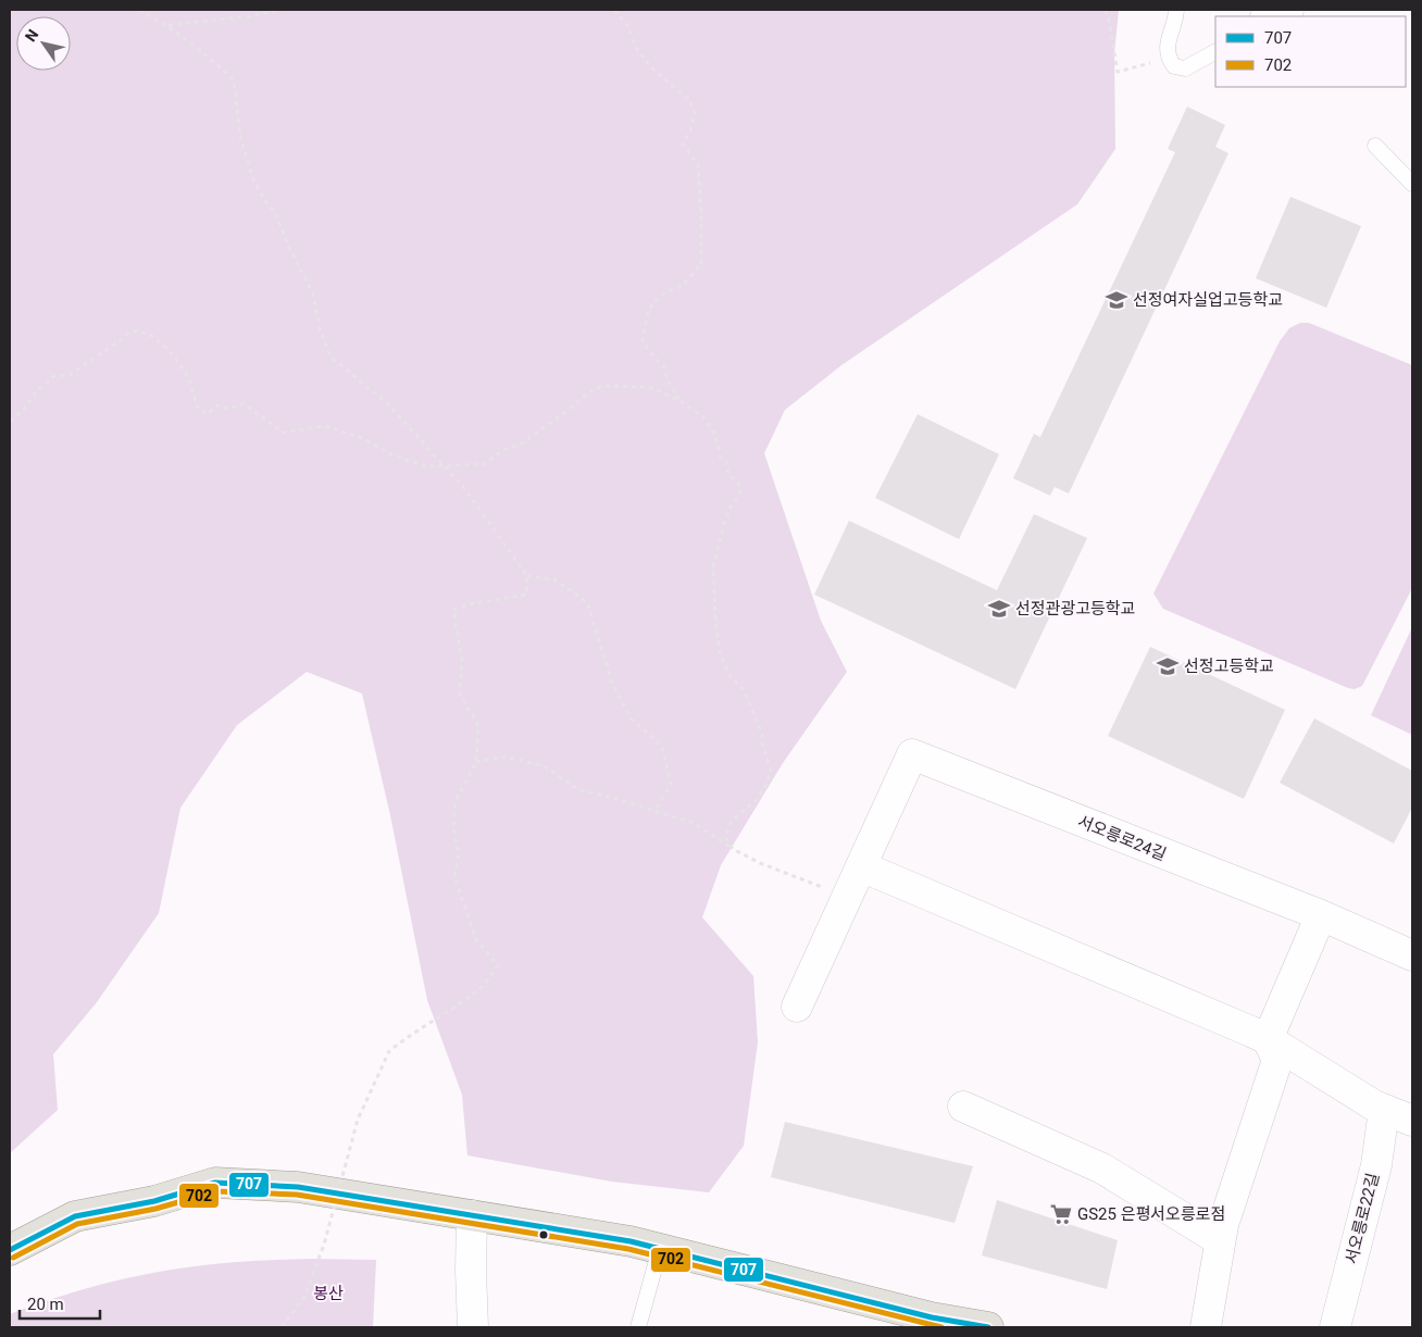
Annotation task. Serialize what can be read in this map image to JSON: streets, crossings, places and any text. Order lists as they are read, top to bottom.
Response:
{
  "streets": {
    "street": ["서오릉로24길", "서오릉로22길"]
  },
  "parks": ["봉산"],
  "places": {
    "school or university": ["선정여자실업고등학교", "선정관광고등학교", "선정고등학교"],
    "supermarket": ["GS25 은평서오릉로점"]
  },
  "lines": ["transit line 707", "transit line 702"],
  "legend": ["707", "702"],
  "scale_bar": "20 m",
  "north": "top left"
}
